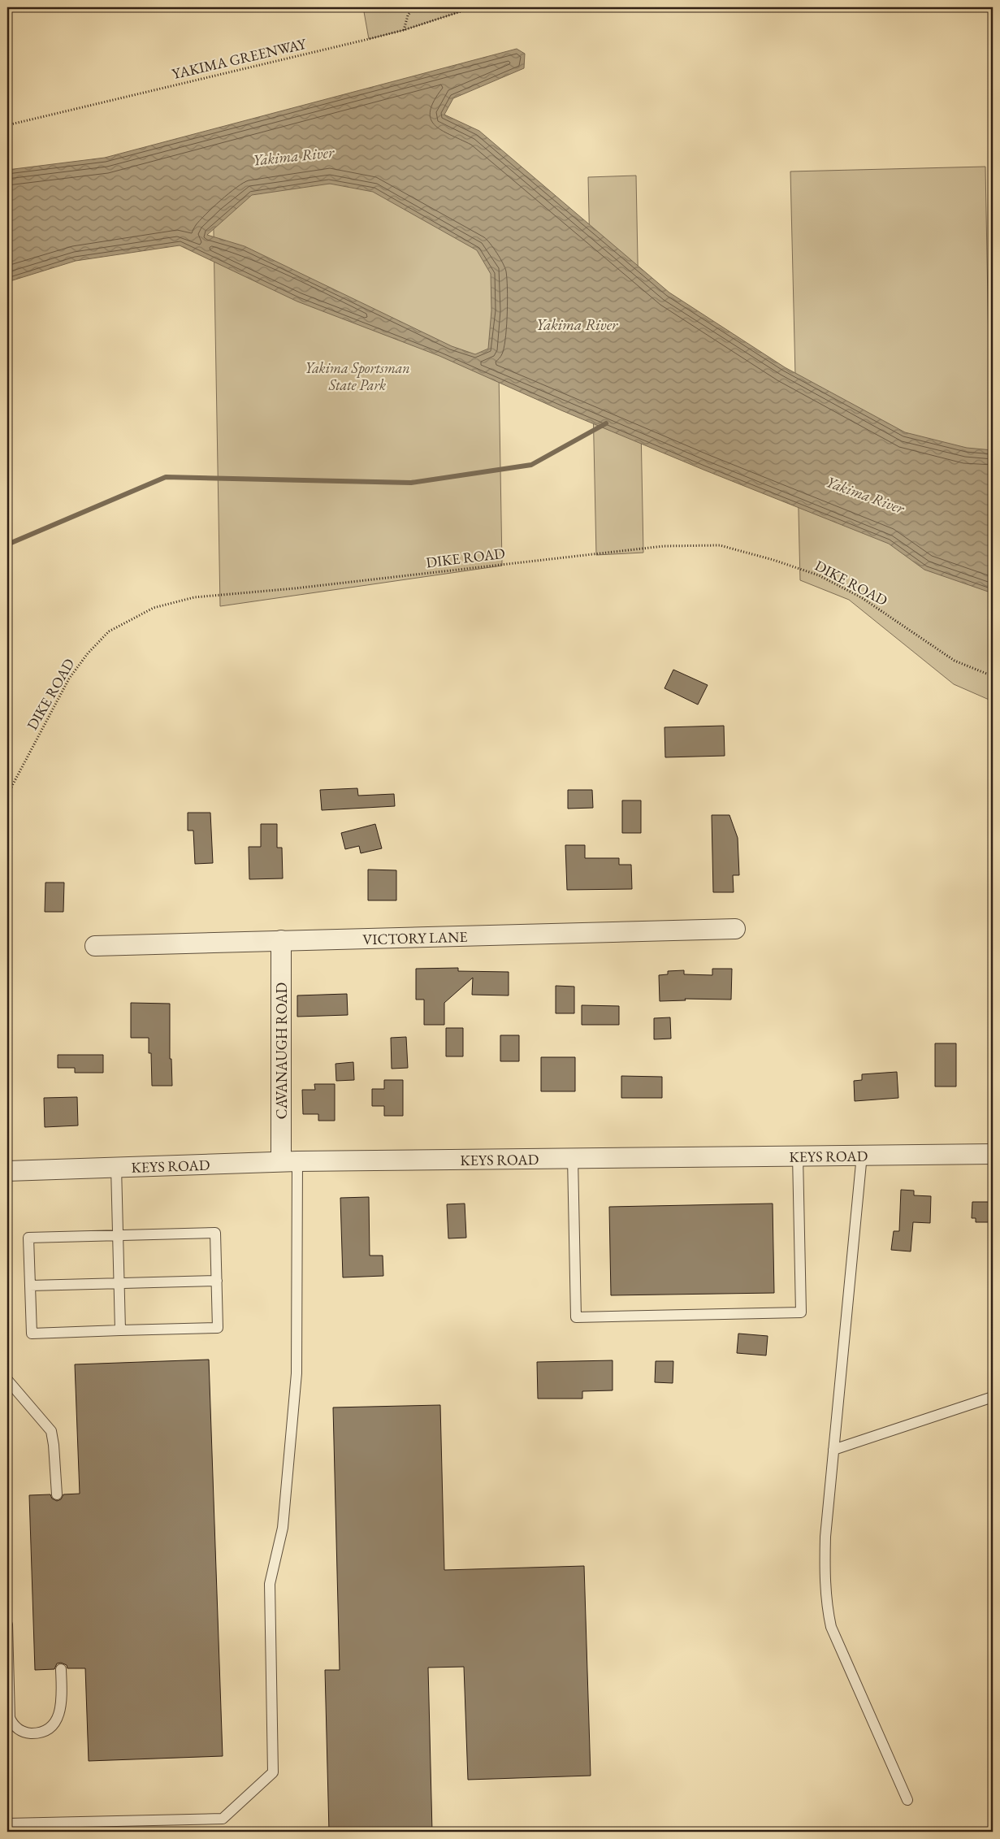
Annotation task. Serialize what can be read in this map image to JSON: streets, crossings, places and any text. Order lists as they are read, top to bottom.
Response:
{
  "streets": {
    "street": ["VICTORY LANE", "CAVANAUGH ROAD", "KEYS ROAD"],
    "path": ["YAKIMA GREENWAY", "DIKE ROAD"]
  },
  "crossings": [
    ["VICTORY LANE", "CAVANAUGH ROAD"],
    ["CAVANAUGH ROAD", "KEYS ROAD"]
  ],
  "water": ["Yakima River"],
  "parks": ["Yakima Sportsman State Park"]
}
